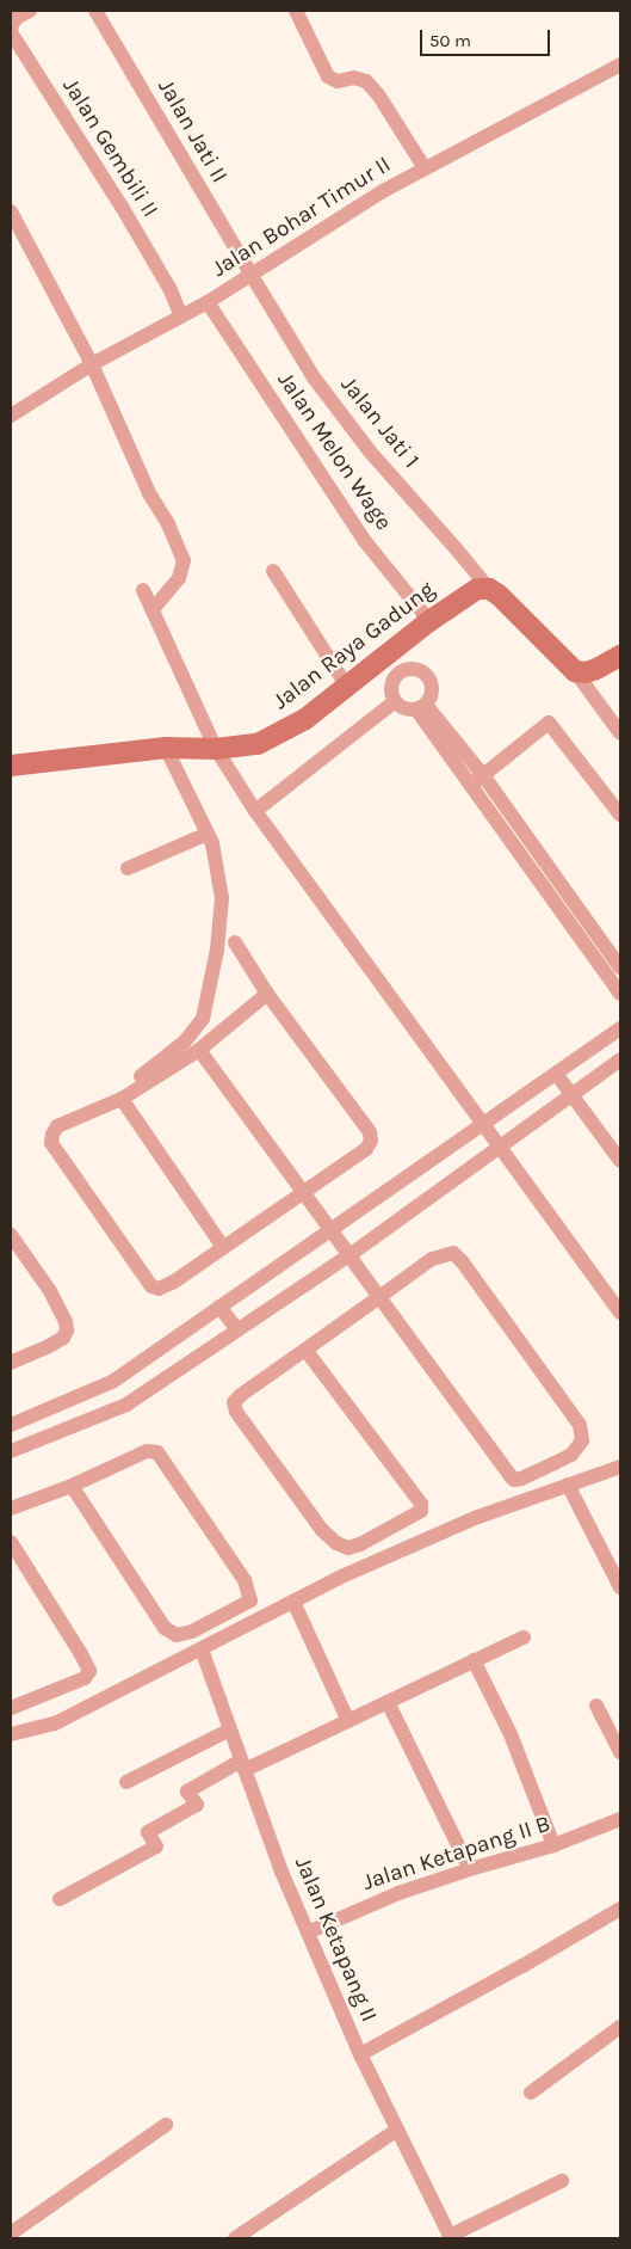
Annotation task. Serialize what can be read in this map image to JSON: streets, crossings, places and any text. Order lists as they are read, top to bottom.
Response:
{
  "streets": {
    "street": [
      "Jalan Jati II",
      "Jalan Gembili II",
      "Jalan Bohar Timur II",
      "Jalan Jati 1",
      "Jalan Melon Wage",
      "Jalan Raya Gadung",
      "Jalan Ketapang II B",
      "Jalan Ketapang II"
    ]
  },
  "crossings": [
    ["Jalan Jati II", "Jalan Bohar Timur II"],
    ["Jalan Jati II", "Jalan Jati 1"],
    ["Jalan Gembili II", "Jalan Bohar Timur II"],
    ["Jalan Bohar Timur II", "Jalan Jati 1"],
    ["Jalan Bohar Timur II", "Jalan Melon Wage"],
    ["Jalan Jati 1", "Jalan Raya Gadung"],
    ["Jalan Melon Wage", "Jalan Raya Gadung"],
    ["Jalan Ketapang II B", "Jalan Ketapang II"]
  ],
  "scale_bar": "50 m"
}
